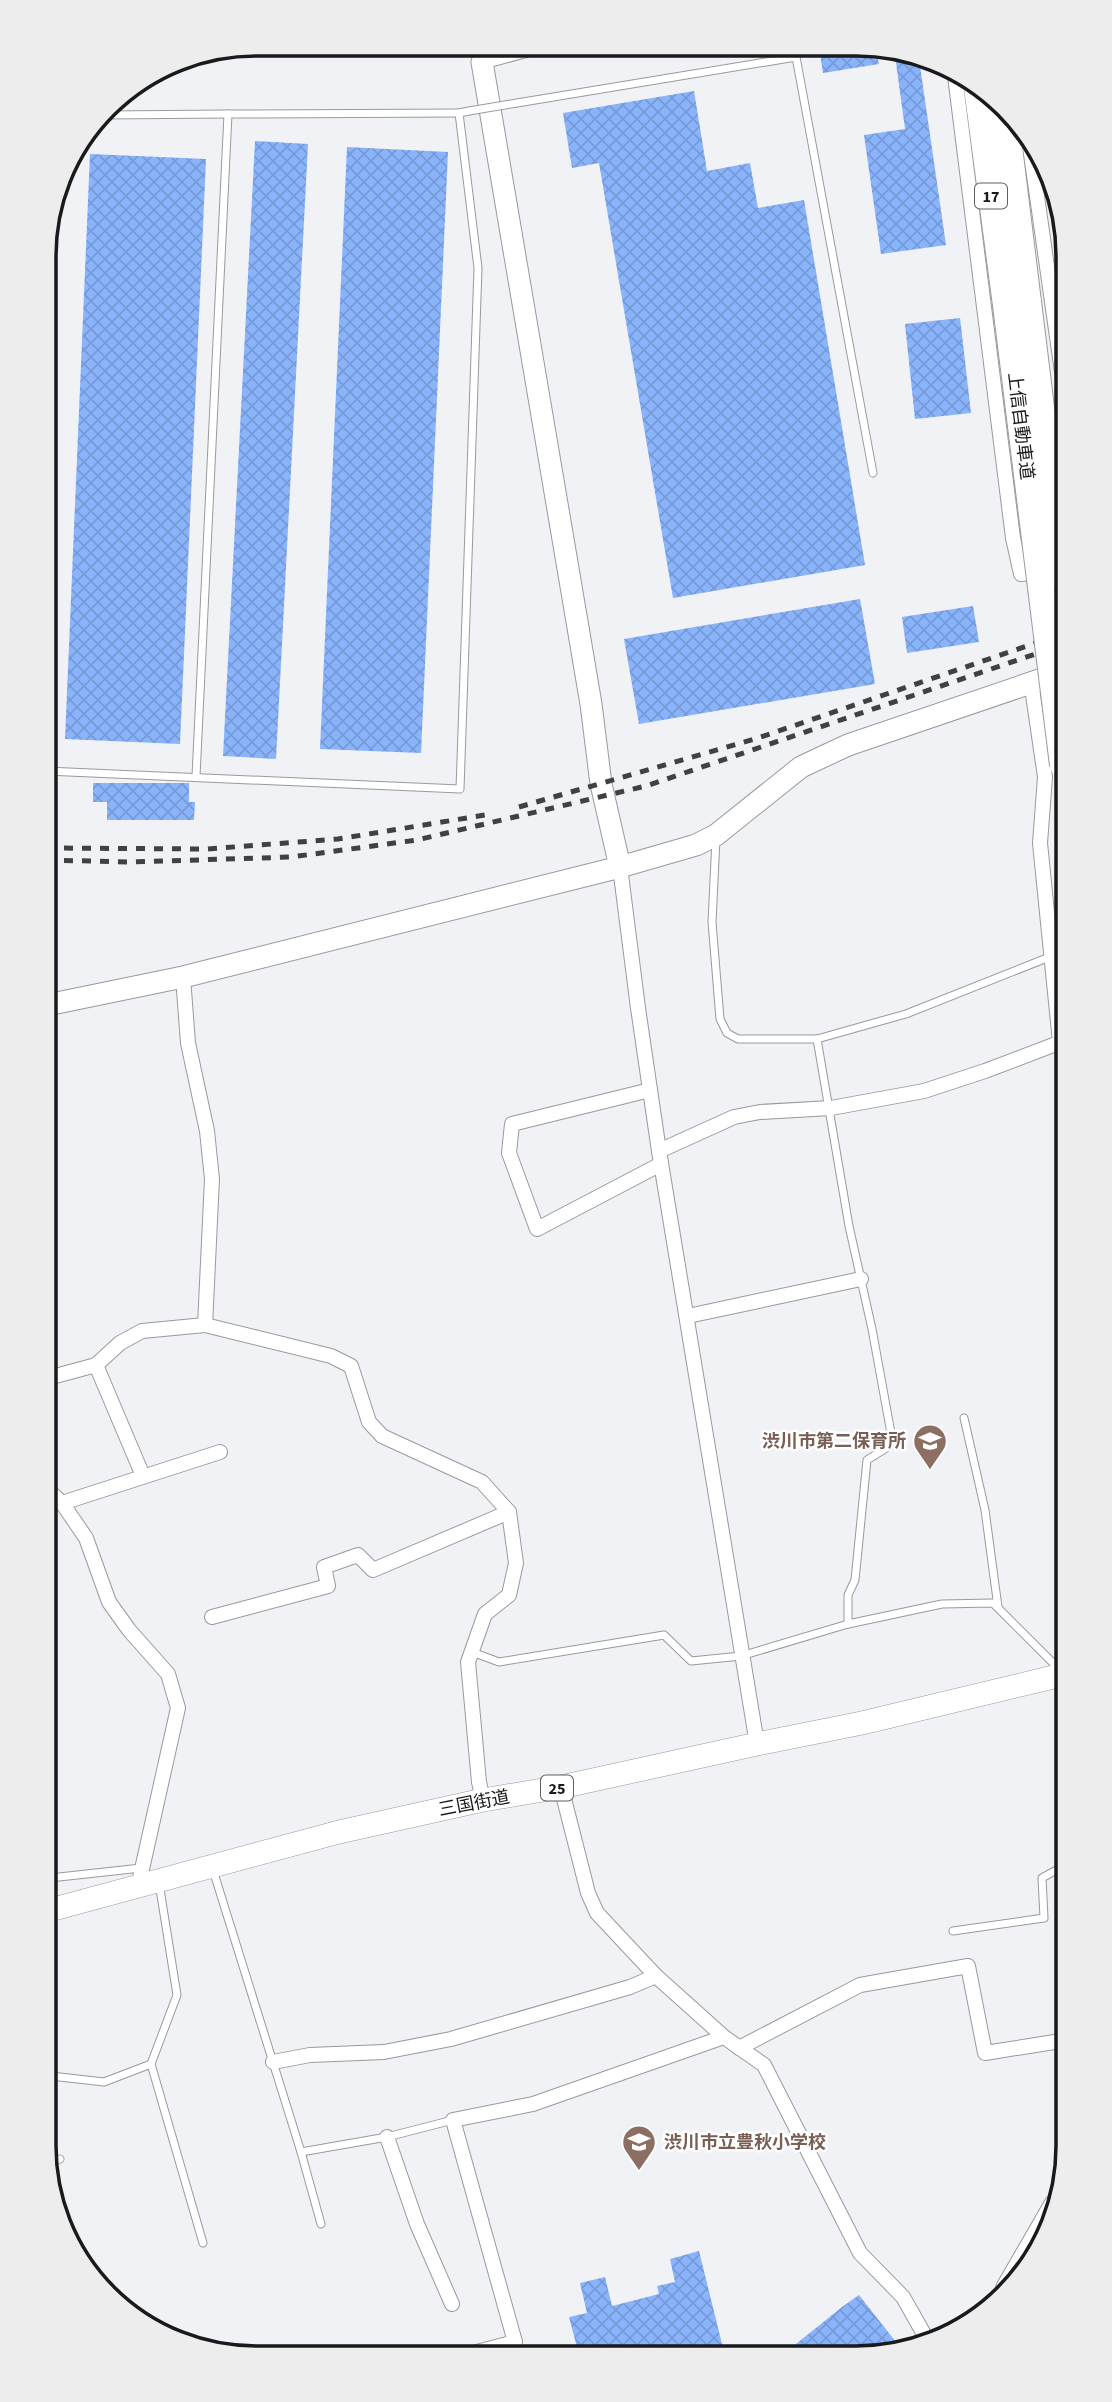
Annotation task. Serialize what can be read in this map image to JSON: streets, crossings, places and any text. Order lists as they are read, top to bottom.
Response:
{
  "streets": {
    "highway": ["17", "上信自動車道"],
    "main road": ["25", "三国街道"]
  },
  "places": {
    "school or university": ["渋川市第二保育所", "渋川市立豊秋小学校"]
  }
}
